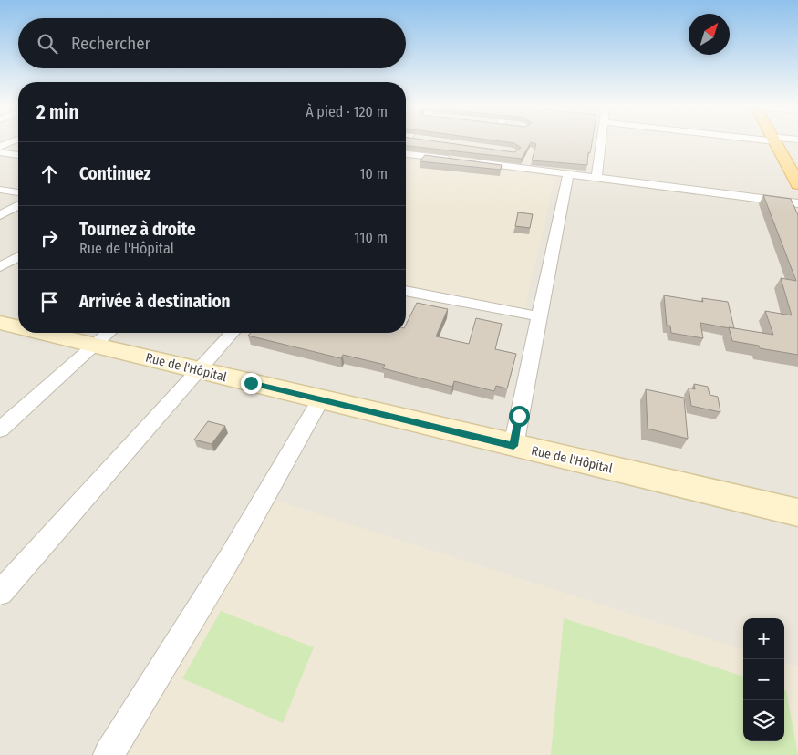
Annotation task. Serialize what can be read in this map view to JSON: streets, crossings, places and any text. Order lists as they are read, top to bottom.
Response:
{
  "streets": {
    "main road": ["Rue de l'Hôpital"]
  },
  "north": "top right",
  "page": {
    "search": "Rechercher",
    "heading": ["2 min", "À pied · 120 m"],
    "list": [
      ["Continuez", "10 m"],
      ["Tournez à droite", "Rue de l'Hôpital", "110 m"],
      "Arrivée à destination"
    ],
    "map_buttons": ["+", "−"]
  }
}
